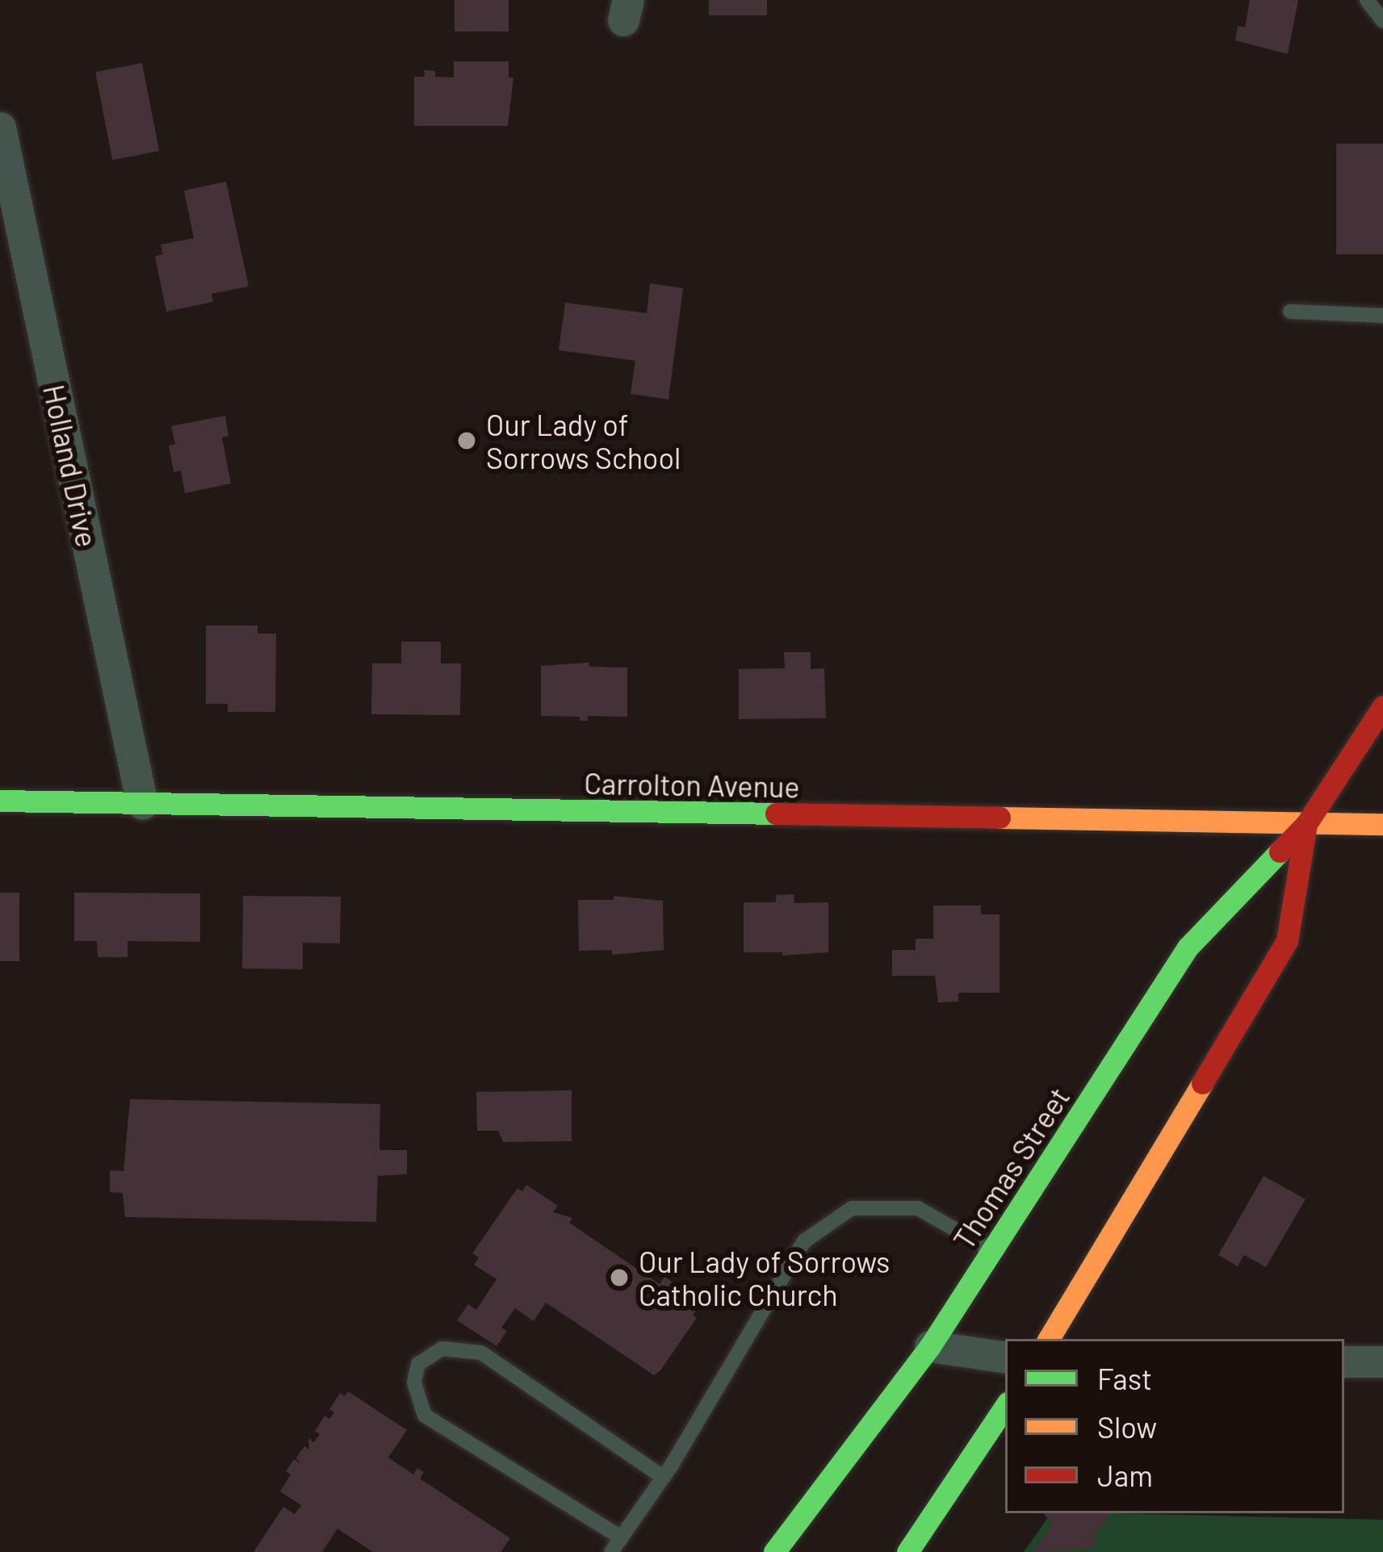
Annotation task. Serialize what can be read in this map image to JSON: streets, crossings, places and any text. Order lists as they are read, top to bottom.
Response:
{
  "streets": {
    "main road": ["Carrolton Avenue", "Thomas Street"],
    "street": ["Holland Drive"]
  },
  "crossings": [
    ["Holland Drive", "Carrolton Avenue"],
    ["Carrolton Avenue", "Thomas Street"]
  ],
  "places": ["Our Lady of Sorrows School", "Our Lady of Sorrows Catholic Church"],
  "legend": ["Fast", "Slow", "Jam"]
}
